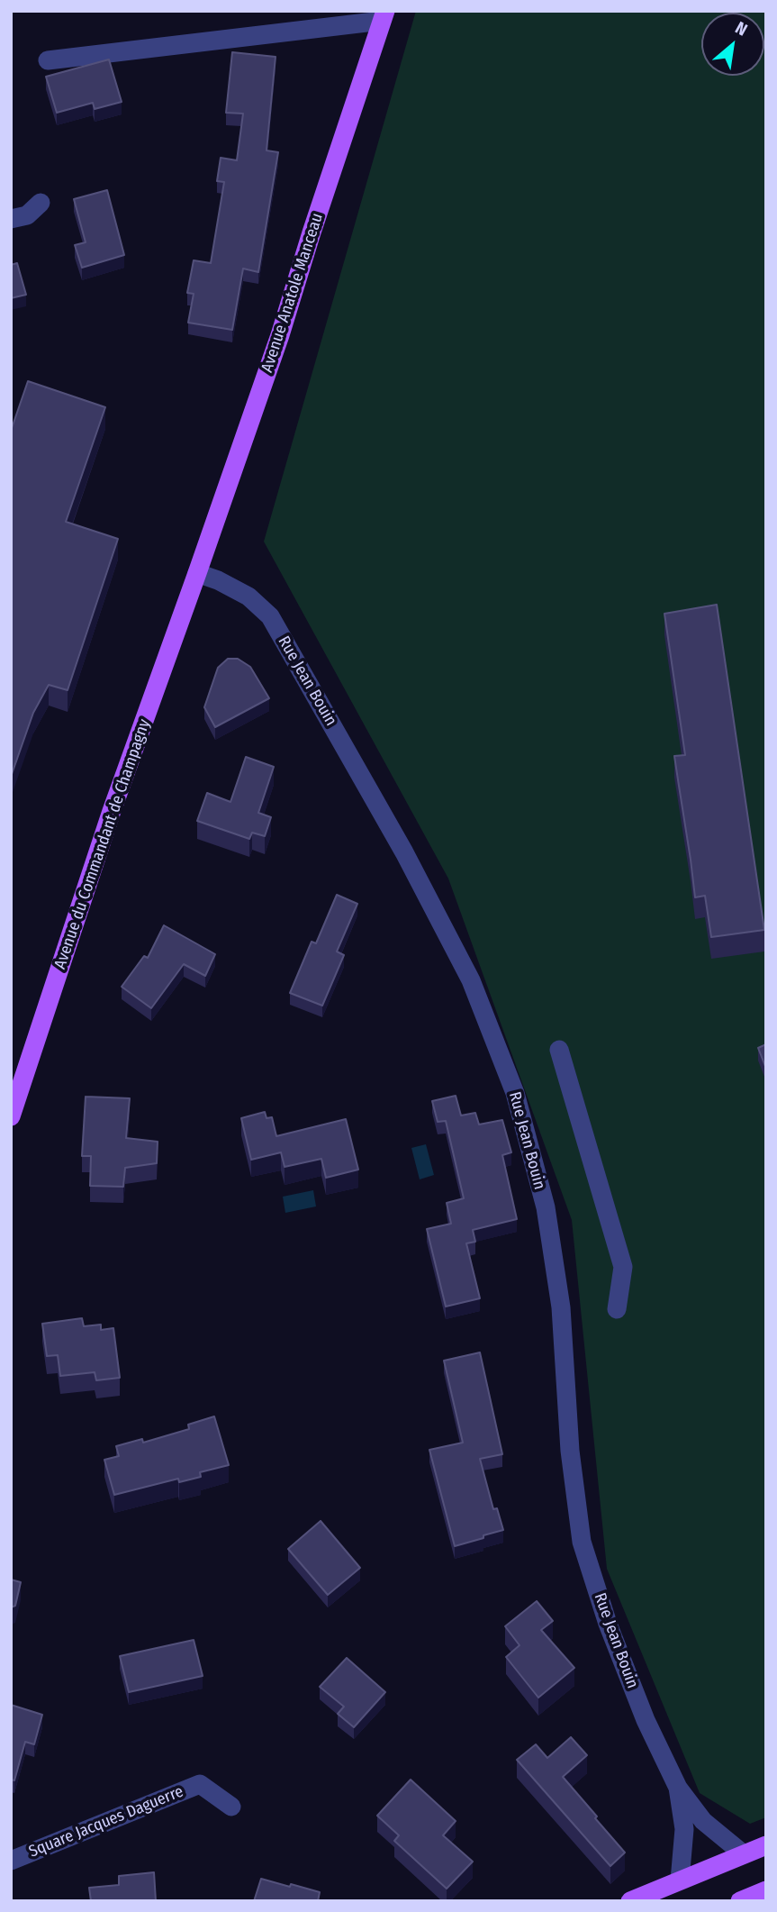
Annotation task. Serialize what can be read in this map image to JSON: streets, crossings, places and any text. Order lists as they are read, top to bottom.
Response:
{
  "streets": {
    "main road": ["Avenue Anatole Manceau", "Avenue du Commandant de Champagny"],
    "street": ["Rue Jean Bouin", "Square Jacques Daguerre"]
  },
  "crossings": [
    ["Avenue Anatole Manceau", "Rue Jean Bouin"],
    ["Avenue Anatole Manceau", "Avenue du Commandant de Champagny"],
    ["Rue Jean Bouin", "Avenue du Commandant de Champagny"]
  ],
  "north": "top right"
}
